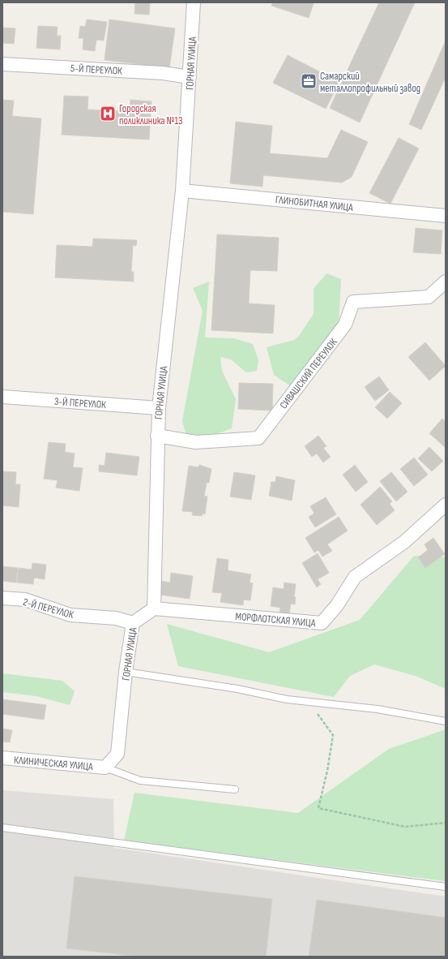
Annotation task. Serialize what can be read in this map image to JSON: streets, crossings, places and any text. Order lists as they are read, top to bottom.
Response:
{
  "streets": {
    "street": [
      "ГОРНАЯ УЛИЦА",
      "5-Й ПЕРЕУЛОК",
      "ГЛИНОБИТНАЯ УЛИЦА",
      "СИВАШСКИЙ ПЕРЕУЛОК",
      "3-Й ПЕРЕУЛОК",
      "2-Й ПЕРЕУЛОК",
      "МОРФЛОТСКАЯ УЛИЦА",
      "КЛИНИЧЕСКАЯ УЛИЦА"
    ]
  },
  "crossings": [
    ["ГОРНАЯ УЛИЦА", "5-Й ПЕРЕУЛОК"],
    ["ГОРНАЯ УЛИЦА", "ГЛИНОБИТНАЯ УЛИЦА"],
    ["ГОРНАЯ УЛИЦА", "СИВАШСКИЙ ПЕРЕУЛОК"],
    ["ГОРНАЯ УЛИЦА", "3-Й ПЕРЕУЛОК"],
    ["ГОРНАЯ УЛИЦА", "2-Й ПЕРЕУЛОК"],
    ["ГОРНАЯ УЛИЦА", "МОРФЛОТСКАЯ УЛИЦА"],
    ["ГОРНАЯ УЛИЦА", "КЛИНИЧЕСКАЯ УЛИЦА"]
  ],
  "places": {
    "office": ["Самарский металлопрофильный завод"],
    "hospital": ["Городская поликлиника №13"]
  }
}
